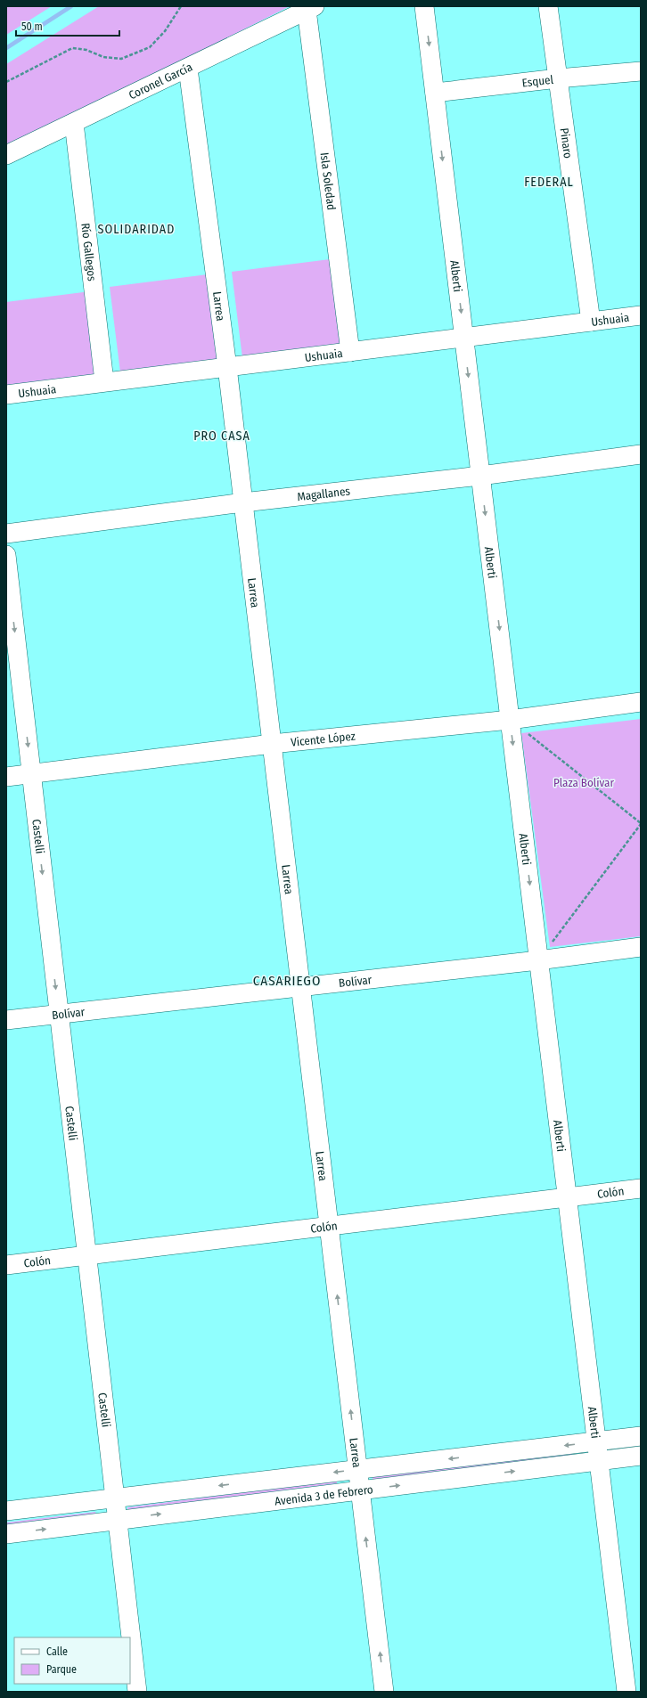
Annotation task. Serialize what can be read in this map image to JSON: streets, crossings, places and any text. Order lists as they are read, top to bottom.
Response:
{
  "streets": {
    "street": [
      "Esquel",
      "Coronel García",
      "Pinaro",
      "Isla Soledad",
      "Río Gallegos",
      "Alberti",
      "Larrea",
      "Ushuaia",
      "Magallanes",
      "Vicente López",
      "Castelli",
      "Bolívar",
      "Colón",
      "Avenida 3 de Febrero"
    ]
  },
  "crossings": [
    ["Esquel", "Pinaro"],
    ["Esquel", "Alberti"],
    ["Coronel García", "Isla Soledad"],
    ["Coronel García", "Río Gallegos"],
    ["Coronel García", "Larrea"],
    ["Pinaro", "Ushuaia"],
    ["Isla Soledad", "Ushuaia"],
    ["Río Gallegos", "Ushuaia"],
    ["Alberti", "Ushuaia"],
    ["Alberti", "Magallanes"],
    ["Alberti", "Vicente López"],
    ["Alberti", "Bolívar"],
    ["Alberti", "Colón"],
    ["Alberti", "Avenida 3 de Febrero"],
    ["Larrea", "Ushuaia"],
    ["Larrea", "Magallanes"],
    ["Larrea", "Vicente López"],
    ["Larrea", "Bolívar"],
    ["Larrea", "Colón"],
    ["Larrea", "Avenida 3 de Febrero"],
    ["Vicente López", "Castelli"],
    ["Castelli", "Bolívar"],
    ["Castelli", "Colón"],
    ["Castelli", "Avenida 3 de Febrero"]
  ],
  "one_way": ["Alberti", "Castelli"],
  "districts": [
    "FEDERAL",
    "SOLIDARIDAD",
    "PRO CASA",
    "CASARIEGO"
  ],
  "parks": ["Plaza Bolívar"],
  "legend": ["Calle", "Parque"],
  "scale_bar": "50 m"
}
